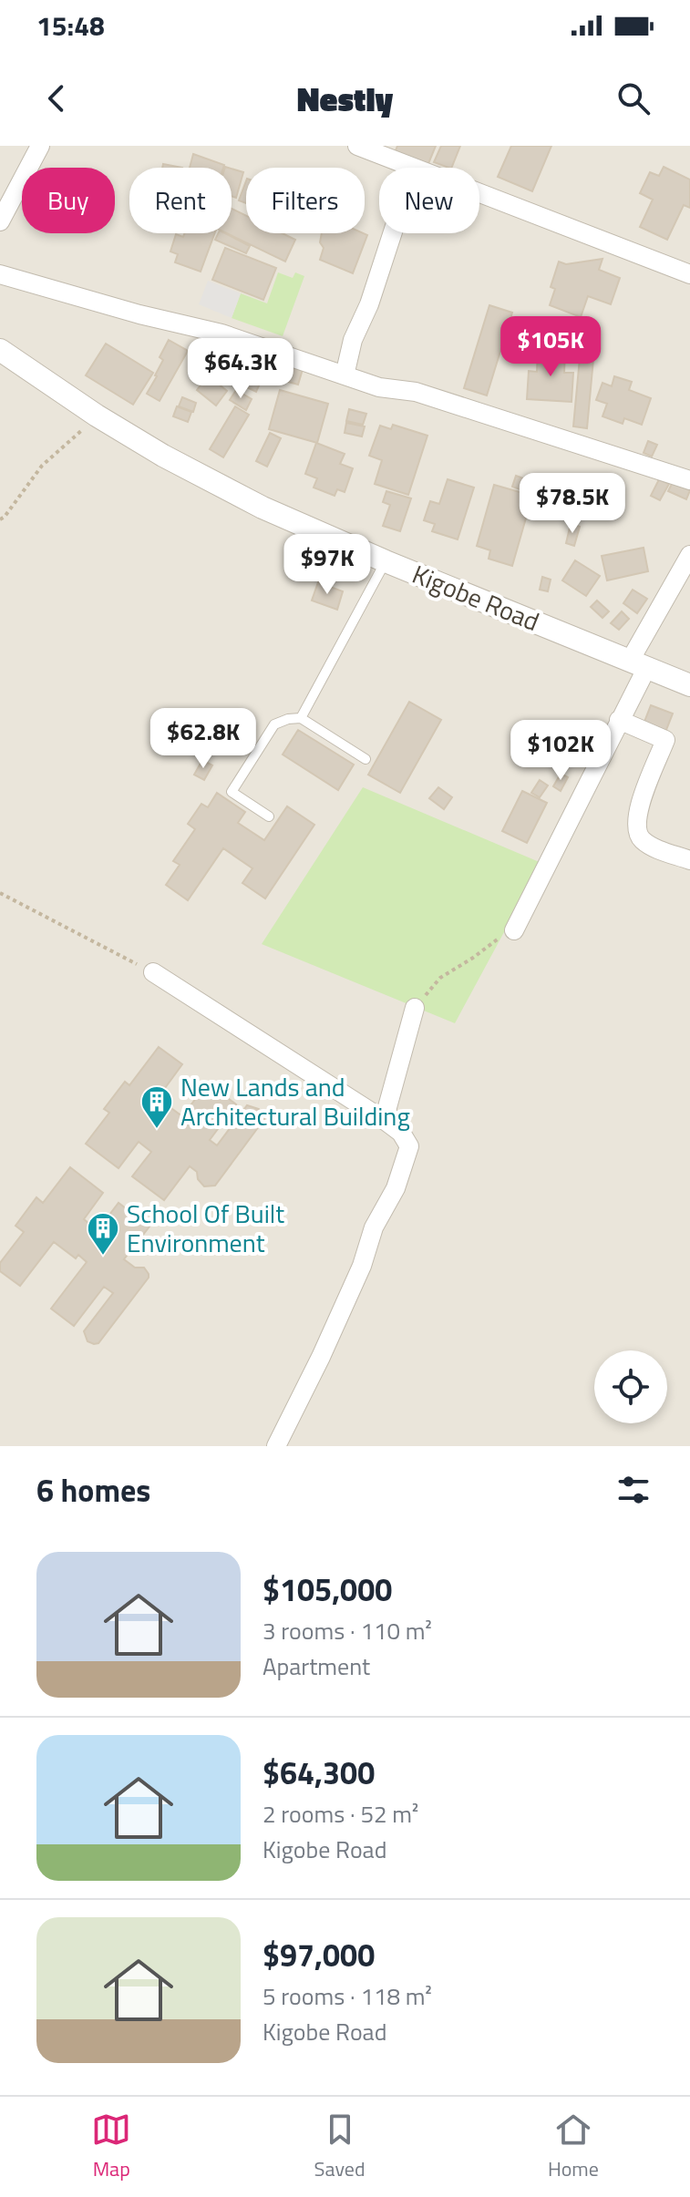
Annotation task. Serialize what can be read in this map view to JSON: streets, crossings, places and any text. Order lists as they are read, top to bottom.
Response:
{
  "streets": {
    "street": ["Kigobe Road"]
  },
  "places": {
    "building": ["New Lands and Architectural Building", "School Of Built Environment"]
  },
  "page": {
    "status": "15:48",
    "header": "Nestly",
    "chip": [
      "Buy",
      "Rent",
      "Filters",
      "New"
    ],
    "price": [
      "$105K",
      "$64.3K",
      "$78.5K",
      "$97K",
      "$62.8K",
      "$102K"
    ],
    "heading": "6 homes",
    "list": [
      {
        "name": "$105,000",
        "note": "3 rooms · 110 m² · Apartment"
      },
      {
        "name": "$64,300",
        "note": "2 rooms · 52 m² · Kigobe Road"
      },
      {
        "name": "$97,000",
        "note": "5 rooms · 118 m² · Kigobe Road"
      }
    ],
    "tabs": ["Map", "Saved", "Home"]
  }
}
